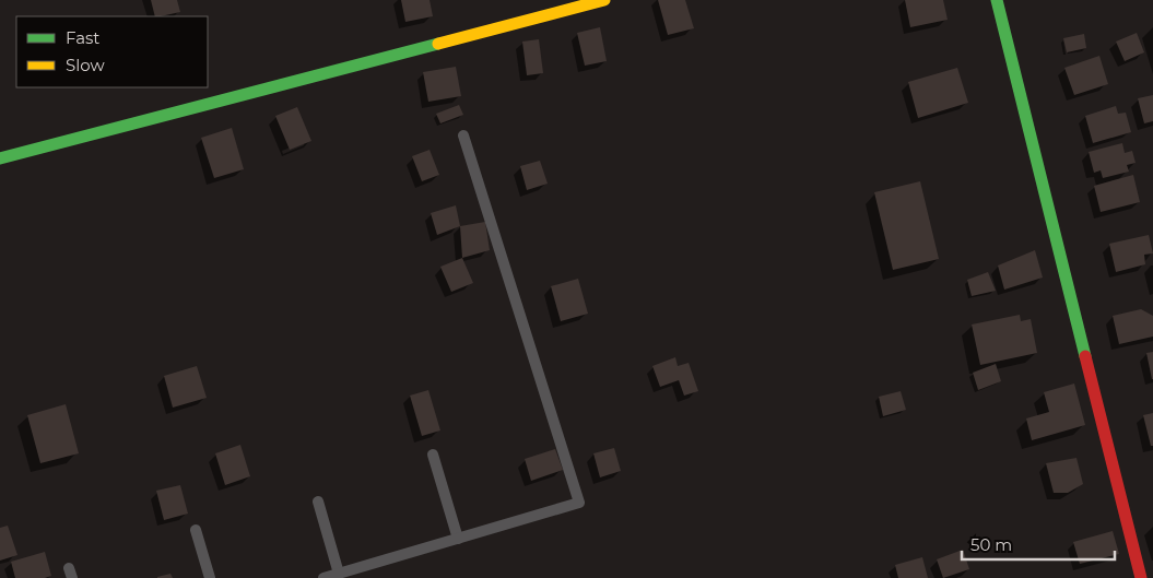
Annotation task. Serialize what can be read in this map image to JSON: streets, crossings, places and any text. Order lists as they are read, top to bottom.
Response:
{
  "legend": ["Fast", "Slow"],
  "scale_bar": "50 m"
}
